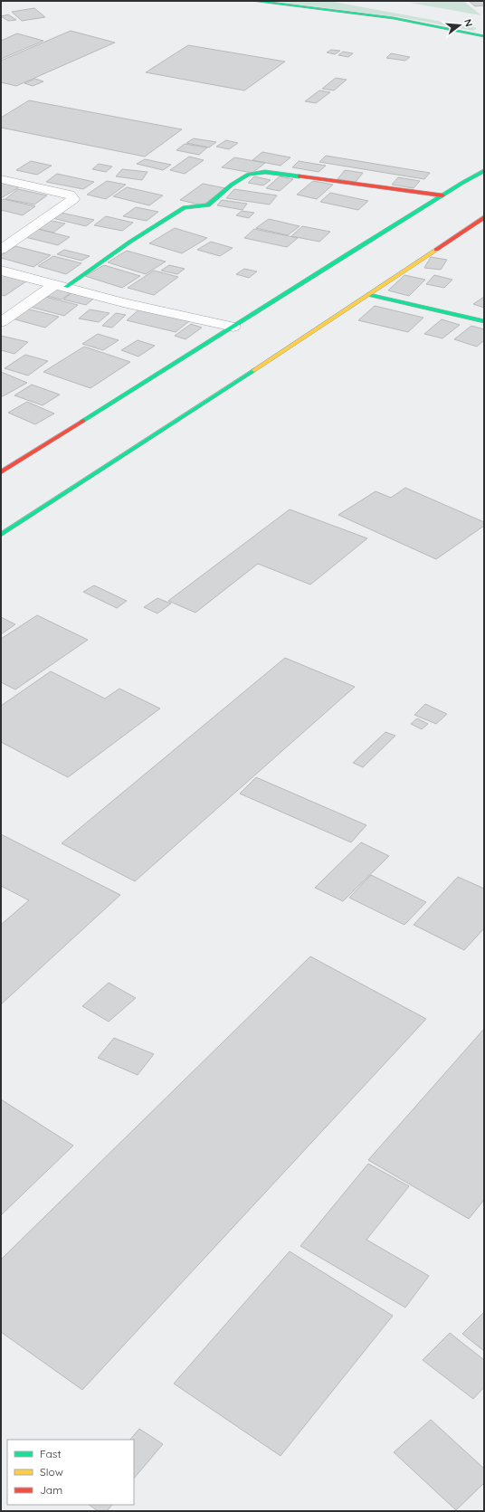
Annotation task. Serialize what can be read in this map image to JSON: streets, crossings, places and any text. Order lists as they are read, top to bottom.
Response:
{
  "legend": ["Fast", "Slow", "Jam"],
  "north": "right"
}
